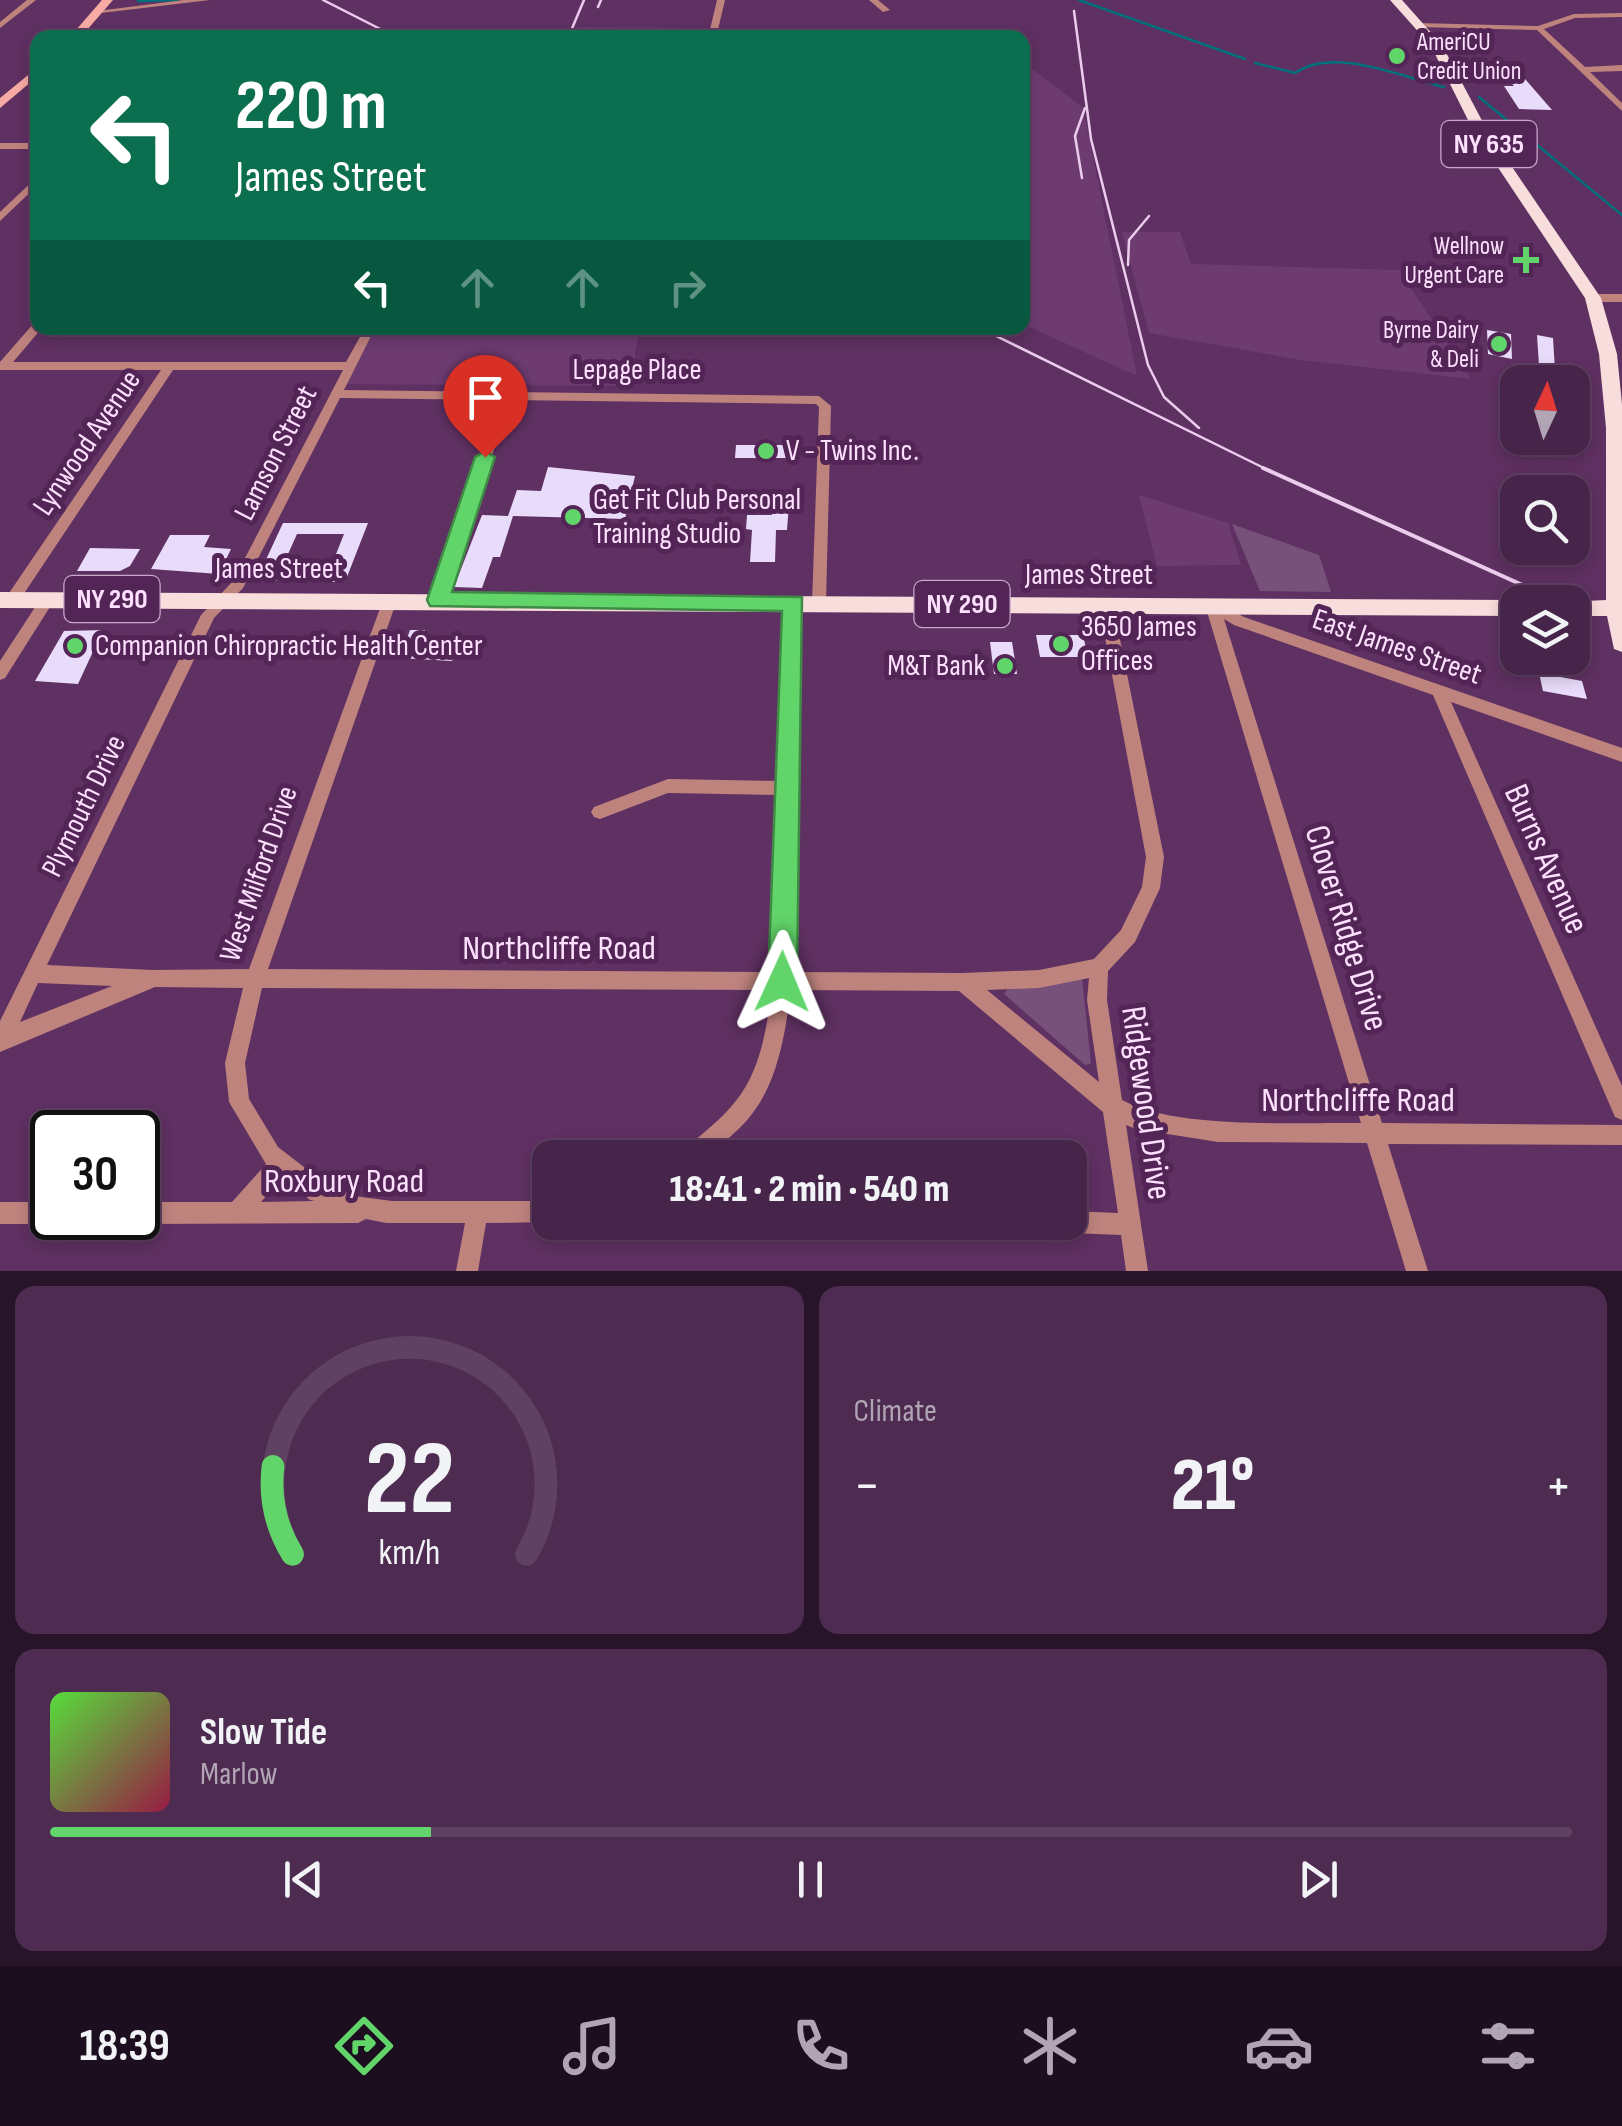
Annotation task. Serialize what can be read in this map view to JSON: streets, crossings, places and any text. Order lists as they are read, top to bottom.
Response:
{
  "streets": {
    "main road": ["NY 635", "James Street", "NY 290"],
    "street": [
      "Lepage Place",
      "Lynwood Avenue",
      "Lamson Street",
      "East James Street",
      "Plymouth Drive",
      "Burns Avenue",
      "West Milford Drive",
      "Clover Ridge Drive",
      "Northcliffe Road",
      "Ridgewood Drive",
      "Roxbury Road"
    ]
  },
  "crossings": [
    ["Lepage Place", "Lamson Street"],
    ["Lepage Place", "James Street"],
    ["Lynwood Avenue", "James Street"],
    ["Lamson Street", "James Street"],
    ["Lamson Street", "Plymouth Drive"],
    ["James Street", "East James Street"],
    ["James Street", "Plymouth Drive"],
    ["James Street", "West Milford Drive"],
    ["James Street", "Clover Ridge Drive"],
    ["James Street", "Ridgewood Drive"],
    ["East James Street", "Burns Avenue"],
    ["East James Street", "Clover Ridge Drive"],
    ["Plymouth Drive", "Northcliffe Road"],
    ["West Milford Drive", "Northcliffe Road"],
    ["West Milford Drive", "Roxbury Road"],
    ["Clover Ridge Drive", "Northcliffe Road"],
    ["Northcliffe Road", "Ridgewood Drive"]
  ],
  "places": {
    "other": [
      "AmeriCU Credit Union",
      "Byrne Dairy & Deli",
      "V - Twins Inc.",
      "Get Fit Club Personal Training Studio",
      "3650 James Offices",
      "Companion Chiropractic Health Center",
      "M&T Bank"
    ],
    "health": ["Wellnow Urgent Care"]
  },
  "north": "top",
  "page": {
    "turn": ["220 m", "James Street"],
    "limit": "30",
    "trip": "18:41 · 2 min · 540 m",
    "tile": "Climate",
    "heat": ["−", "21°", "+"],
    "song": ["Slow Tide", "Marlow"],
    "tabs": "18:39",
    "gauge": ["22", "km/h"]
  }
}
